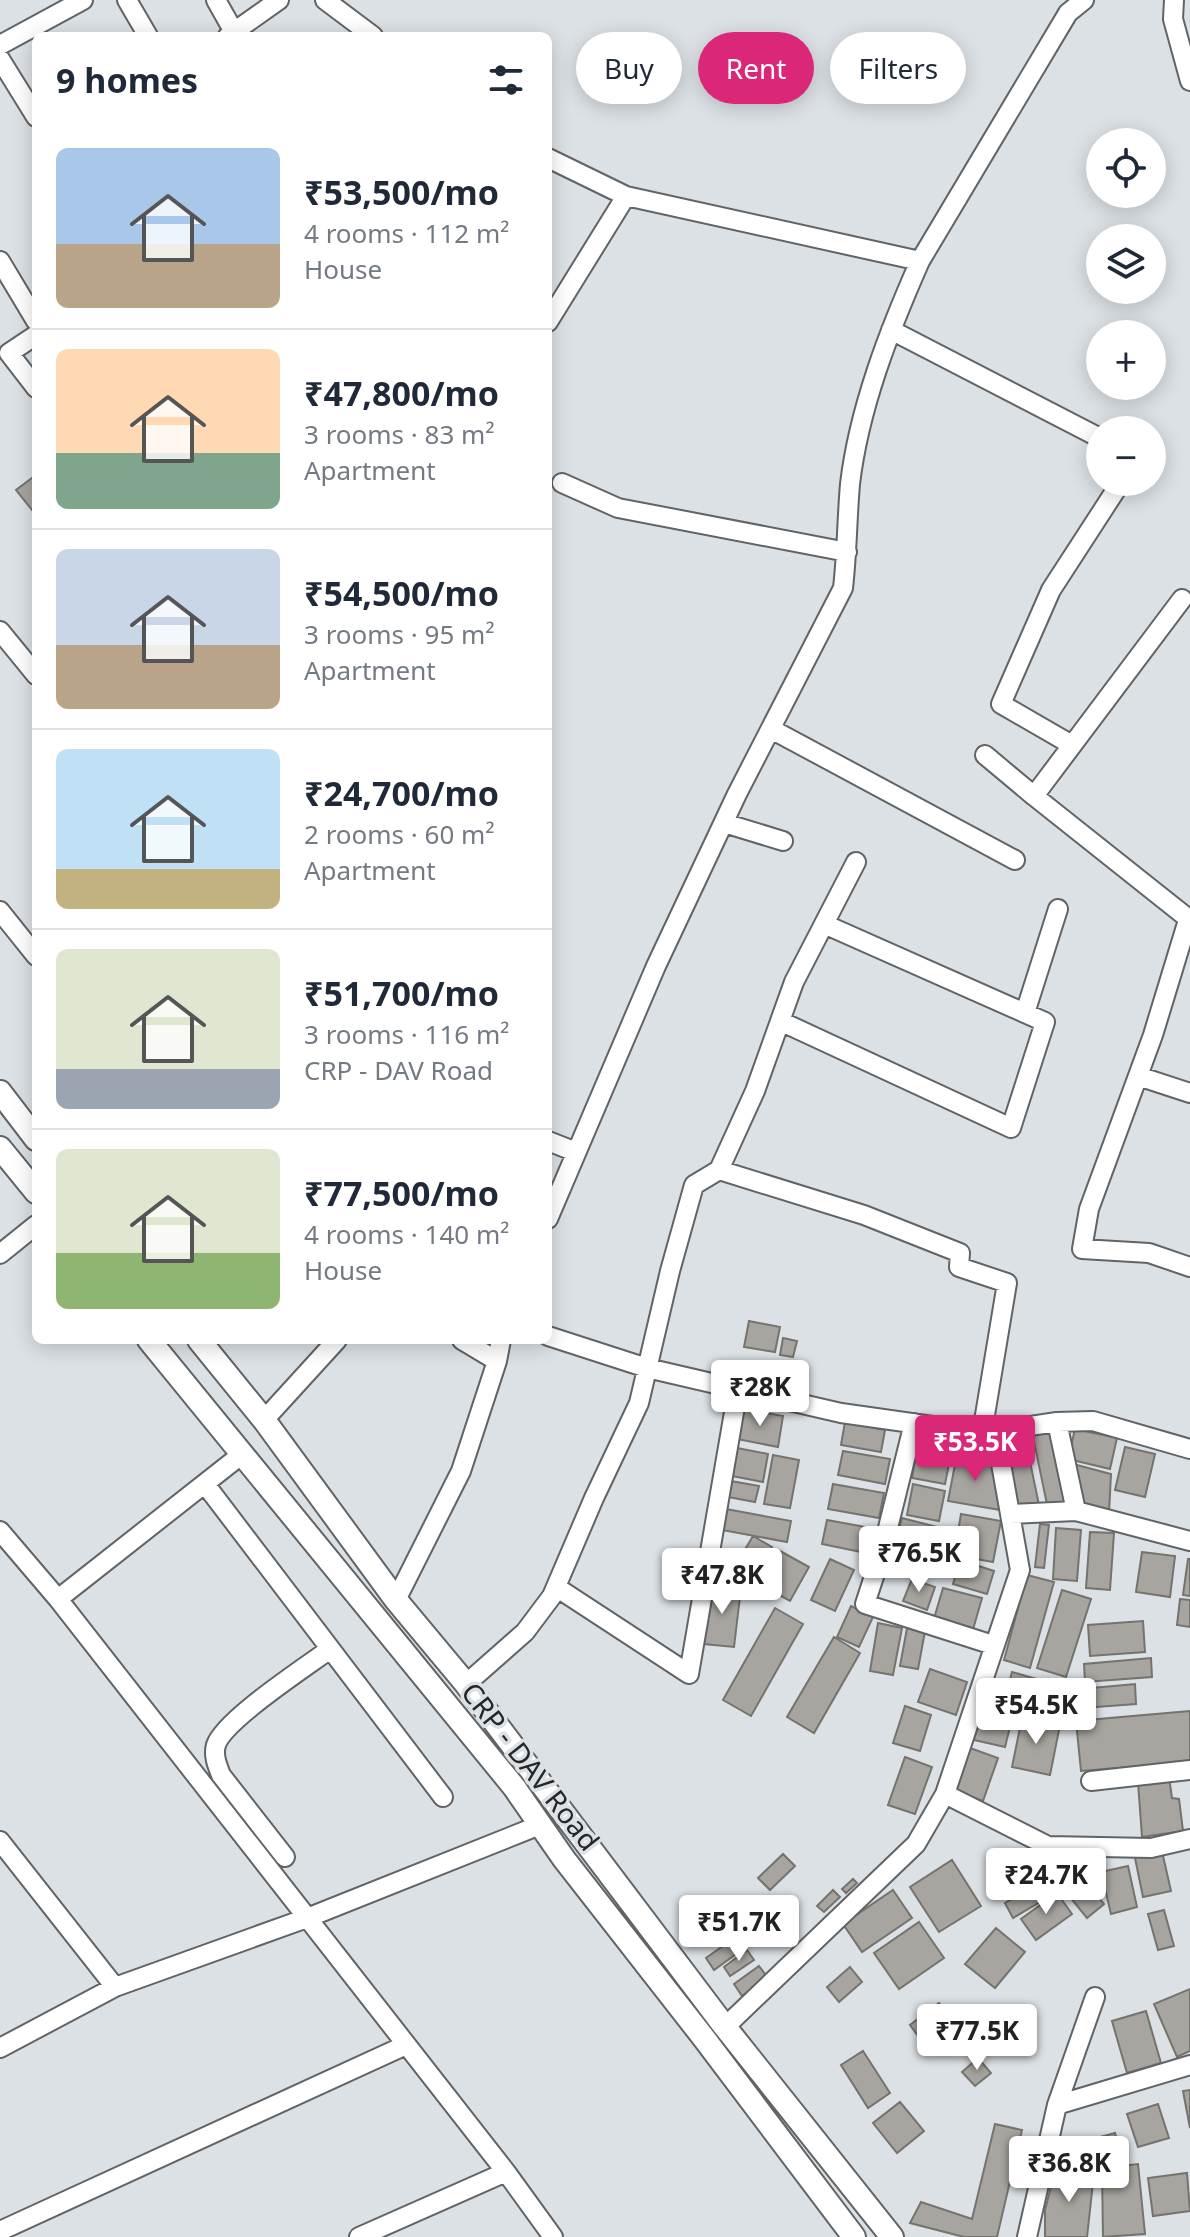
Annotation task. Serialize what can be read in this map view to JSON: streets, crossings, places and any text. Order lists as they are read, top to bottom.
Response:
{
  "streets": {
    "street": ["CRP - DAV Road"]
  },
  "page": {
    "chip": ["Buy", "Rent", "Filters"],
    "heading": "9 homes",
    "map_buttons": ["+", "−"],
    "list": [
      {
        "name": "₹53,500/mo",
        "note": "4 rooms · 112 m² · House"
      },
      {
        "name": "₹47,800/mo",
        "note": "3 rooms · 83 m² · Apartment"
      },
      {
        "name": "₹54,500/mo",
        "note": "3 rooms · 95 m² · Apartment"
      },
      {
        "name": "₹24,700/mo",
        "note": "2 rooms · 60 m² · Apartment"
      },
      {
        "name": "₹51,700/mo",
        "note": "3 rooms · 116 m² · CRP - DAV Road"
      },
      {
        "name": "₹77,500/mo",
        "note": "4 rooms · 140 m² · House"
      }
    ],
    "price": [
      "₹28K",
      "₹53.5K",
      "₹76.5K",
      "₹47.8K",
      "₹54.5K",
      "₹24.7K",
      "₹51.7K",
      "₹77.5K",
      "₹36.8K"
    ]
  }
}
